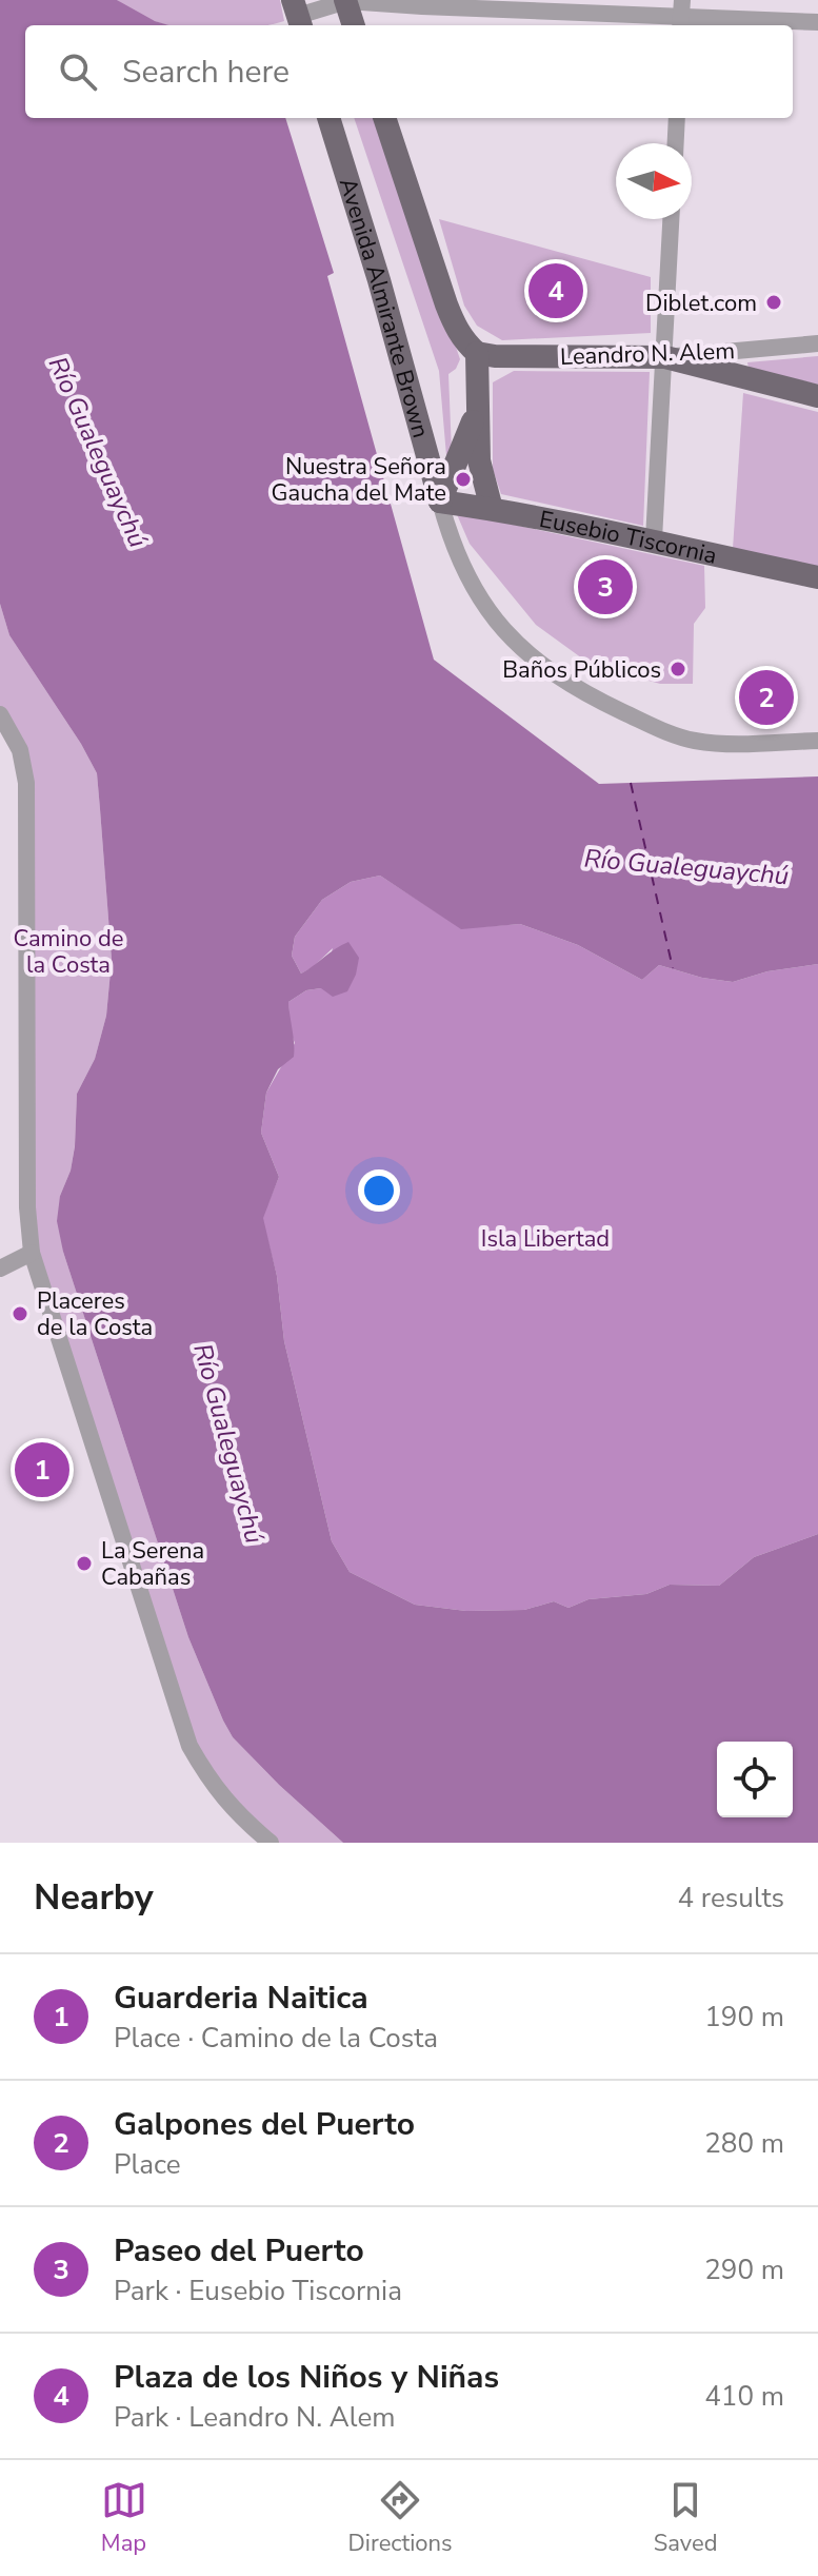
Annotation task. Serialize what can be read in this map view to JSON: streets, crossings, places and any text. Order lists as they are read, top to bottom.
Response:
{
  "streets": {
    "main road": ["Avenida Almirante Brown", "Leandro N. Alem", "Eusebio Tiscornia"]
  },
  "crossings": [
    ["Avenida Almirante Brown", "Eusebio Tiscornia"]
  ],
  "water": ["Río Gualeguaychú"],
  "parks": ["Camino de la Costa", "Isla Libertad"],
  "places": [
    "Diblet.com",
    "Nuestra Señora Gaucha del Mate",
    "Baños Públicos",
    "Placeres de la Costa",
    "La Serena Cabañas"
  ],
  "north": "right",
  "page": {
    "search": "Search here",
    "pins": [
      "4",
      "3",
      "2",
      "1"
    ],
    "heading": ["Nearby", "4 results"],
    "list": [
      {
        "mark": "1",
        "name": "Guarderia Naitica",
        "note": "Place · Camino de la Costa",
        "value": "190 m"
      },
      {
        "mark": "2",
        "name": "Galpones del Puerto",
        "note": "Place",
        "value": "280 m"
      },
      {
        "mark": "3",
        "name": "Paseo del Puerto",
        "note": "Park · Eusebio Tiscornia",
        "value": "290 m"
      },
      {
        "mark": "4",
        "name": "Plaza de los Niños y Niñas",
        "note": "Park · Leandro N. Alem",
        "value": "410 m"
      }
    ],
    "nav": ["Map", "Directions", "Saved"]
  }
}
